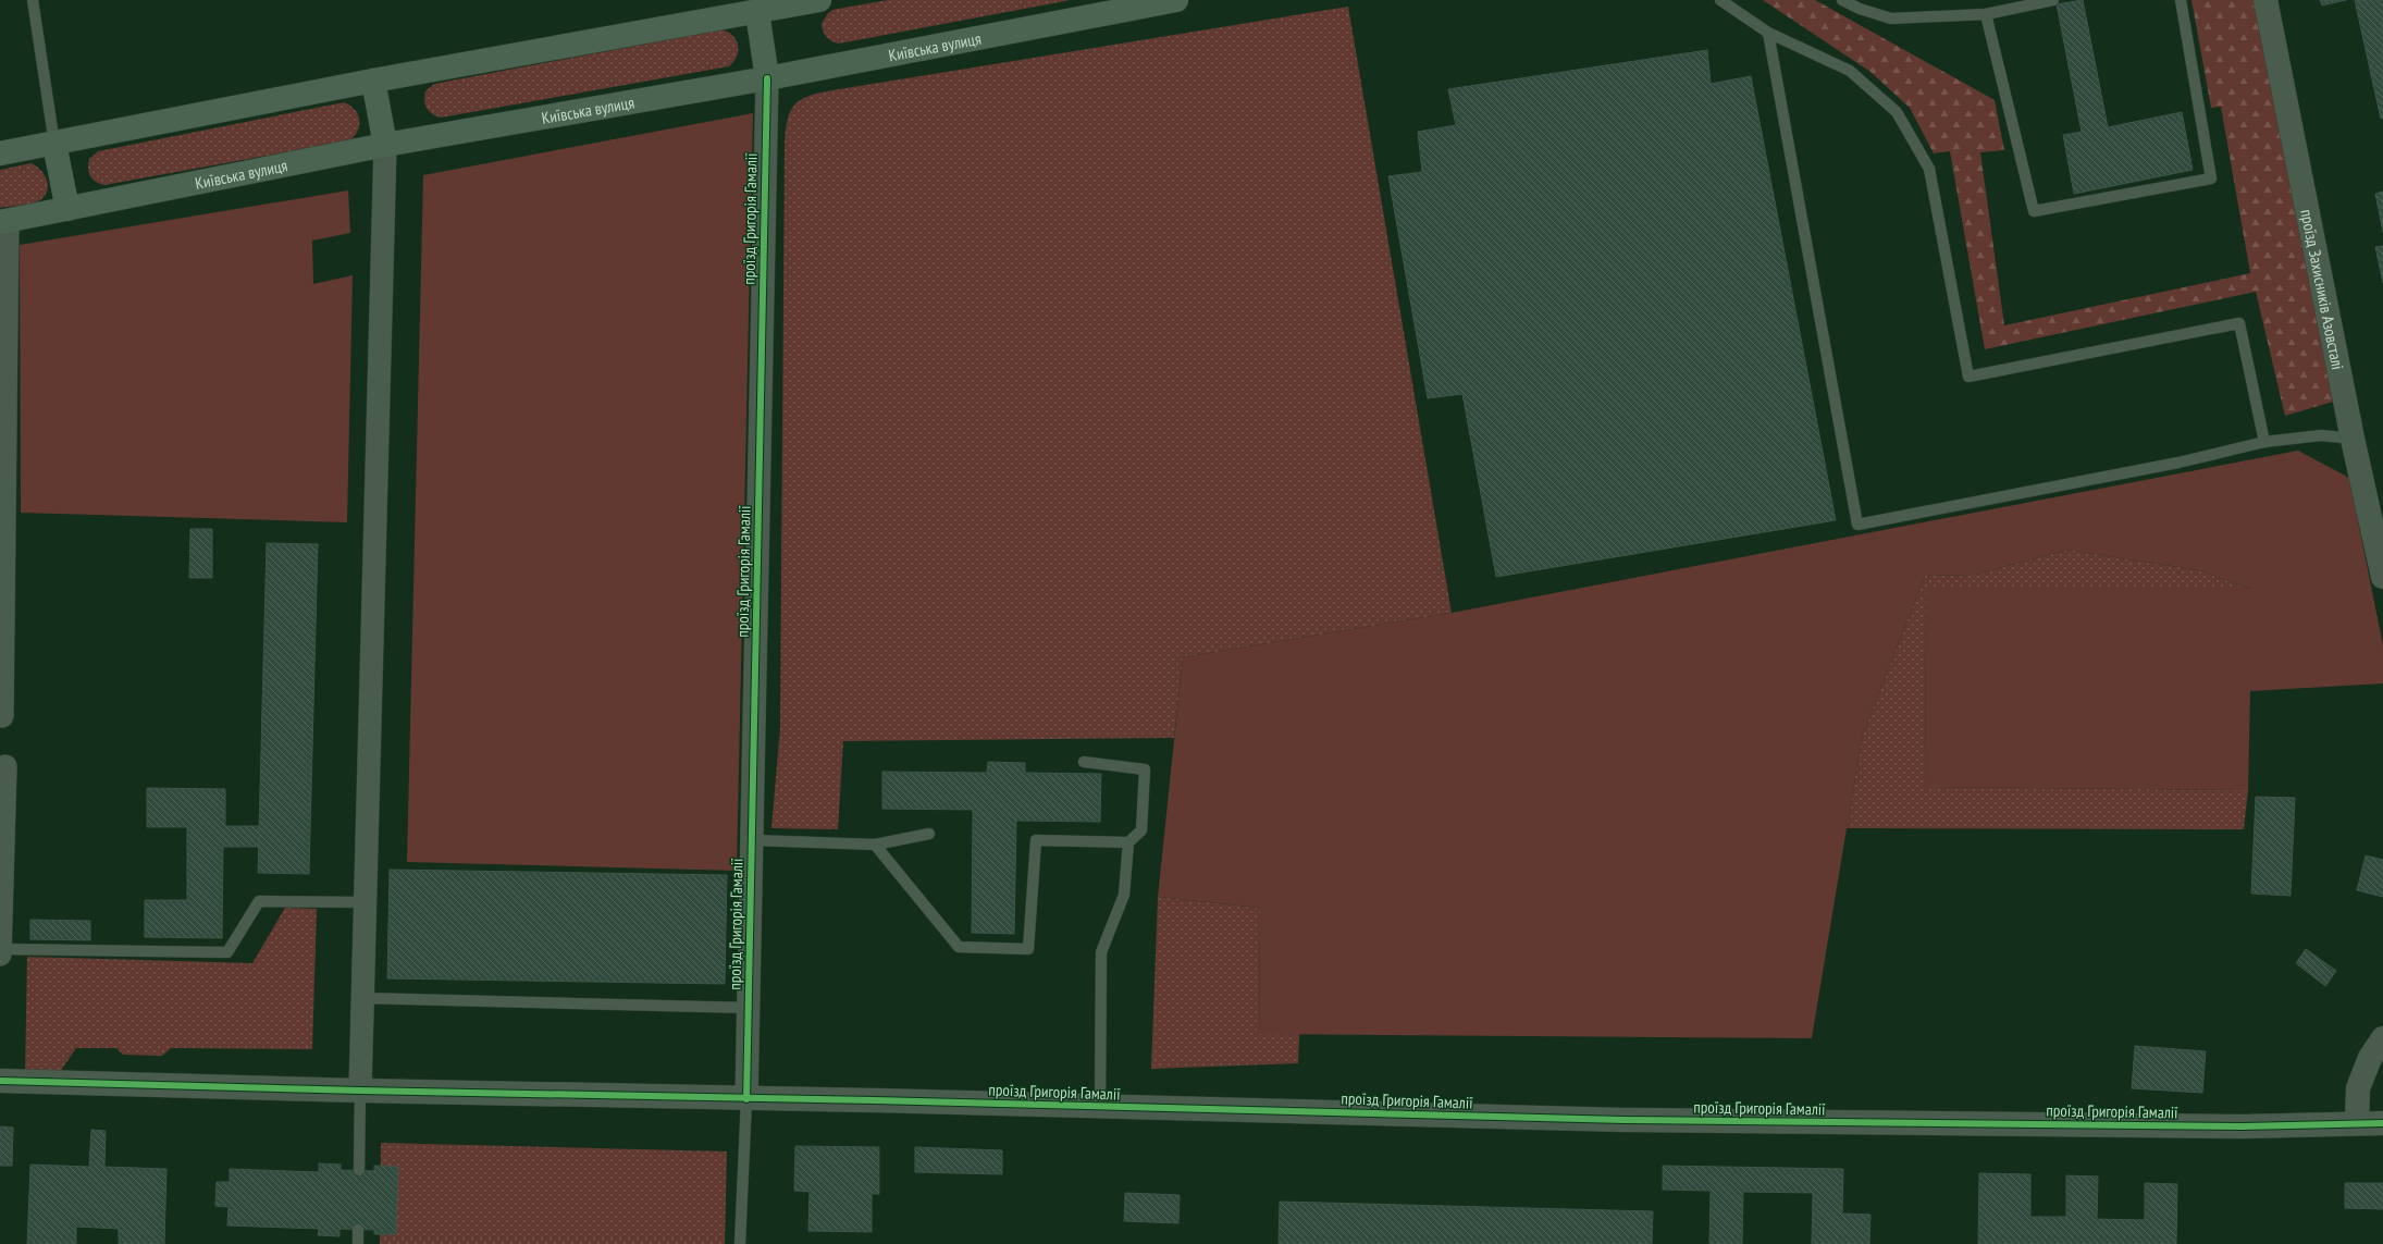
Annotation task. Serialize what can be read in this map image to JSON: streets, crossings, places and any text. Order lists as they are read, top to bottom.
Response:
{
  "streets": {
    "main road": ["Київська вулиця"],
    "street": ["проїзд Григорія Гамалії", "проїзд Захисників Азовсталі"]
  },
  "crossings": [
    ["Київська вулиця", "проїзд Григорія Гамалії"]
  ]
}
